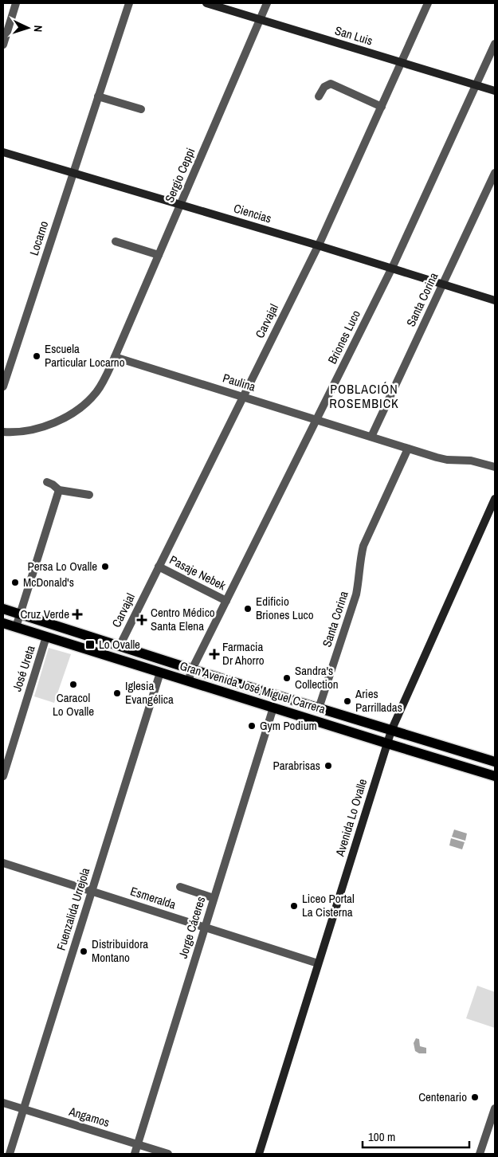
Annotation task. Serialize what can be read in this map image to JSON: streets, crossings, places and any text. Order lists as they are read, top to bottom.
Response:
{
  "streets": {
    "main road": ["Gran Avenida José Miguel Carrera"],
    "street": [
      "San Luis",
      "Sergio Ceppi",
      "Ciencias",
      "Locarno",
      "Santa Corina",
      "Carvajal",
      "Briones Luco",
      "Paulina",
      "Pasaje Nebek",
      "José Ureta",
      "Avenida Lo Ovalle",
      "Esmeralda",
      "Fuenzalida Urrejola",
      "Jorge Cáceres",
      "Angamos"
    ]
  },
  "crossings": [
    ["San Luis", "Sergio Ceppi"],
    ["San Luis", "Carvajal"],
    ["San Luis", "Briones Luco"],
    ["Sergio Ceppi", "Ciencias"],
    ["Sergio Ceppi", "Paulina"],
    ["Ciencias", "Locarno"],
    ["Ciencias", "Santa Corina"],
    ["Ciencias", "Carvajal"],
    ["Ciencias", "Briones Luco"],
    ["Santa Corina", "Paulina"],
    ["Santa Corina", "Gran Avenida José Miguel Carrera"],
    ["Carvajal", "Paulina"],
    ["Carvajal", "Pasaje Nebek"],
    ["Carvajal", "Gran Avenida José Miguel Carrera"],
    ["Briones Luco", "Paulina"],
    ["Briones Luco", "Pasaje Nebek"],
    ["Briones Luco", "Gran Avenida José Miguel Carrera"],
    ["José Ureta", "Gran Avenida José Miguel Carrera"],
    ["Gran Avenida José Miguel Carrera", "Avenida Lo Ovalle"],
    ["Gran Avenida José Miguel Carrera", "Fuenzalida Urrejola"],
    ["Gran Avenida José Miguel Carrera", "Jorge Cáceres"],
    ["Avenida Lo Ovalle", "Esmeralda"],
    ["Esmeralda", "Fuenzalida Urrejola"],
    ["Esmeralda", "Jorge Cáceres"],
    ["Fuenzalida Urrejola", "Angamos"],
    ["Jorge Cáceres", "Angamos"]
  ],
  "districts": ["POBLACIÓN ROSEMBICK"],
  "places": {
    "other": [
      "Escuela Particular Locarno",
      "Persa Lo Ovalle",
      "McDonald's",
      "Edificio Briones Luco",
      "Sandra's Collection",
      "Caracol Lo Ovalle",
      "Iglesia Evangélica",
      "Aries Parrilladas",
      "Gym Podium",
      "Parabrisas",
      "Liceo Portal La Cisterna",
      "Distribuidora Montano",
      "Centenario"
    ],
    "health": ["Cruz Verde", "Centro Médico Santa Elena", "Farmacia Dr Ahorro"],
    "transit": ["Lo Ovalle"]
  },
  "scale_bar": "100 m",
  "north": "right"
}
